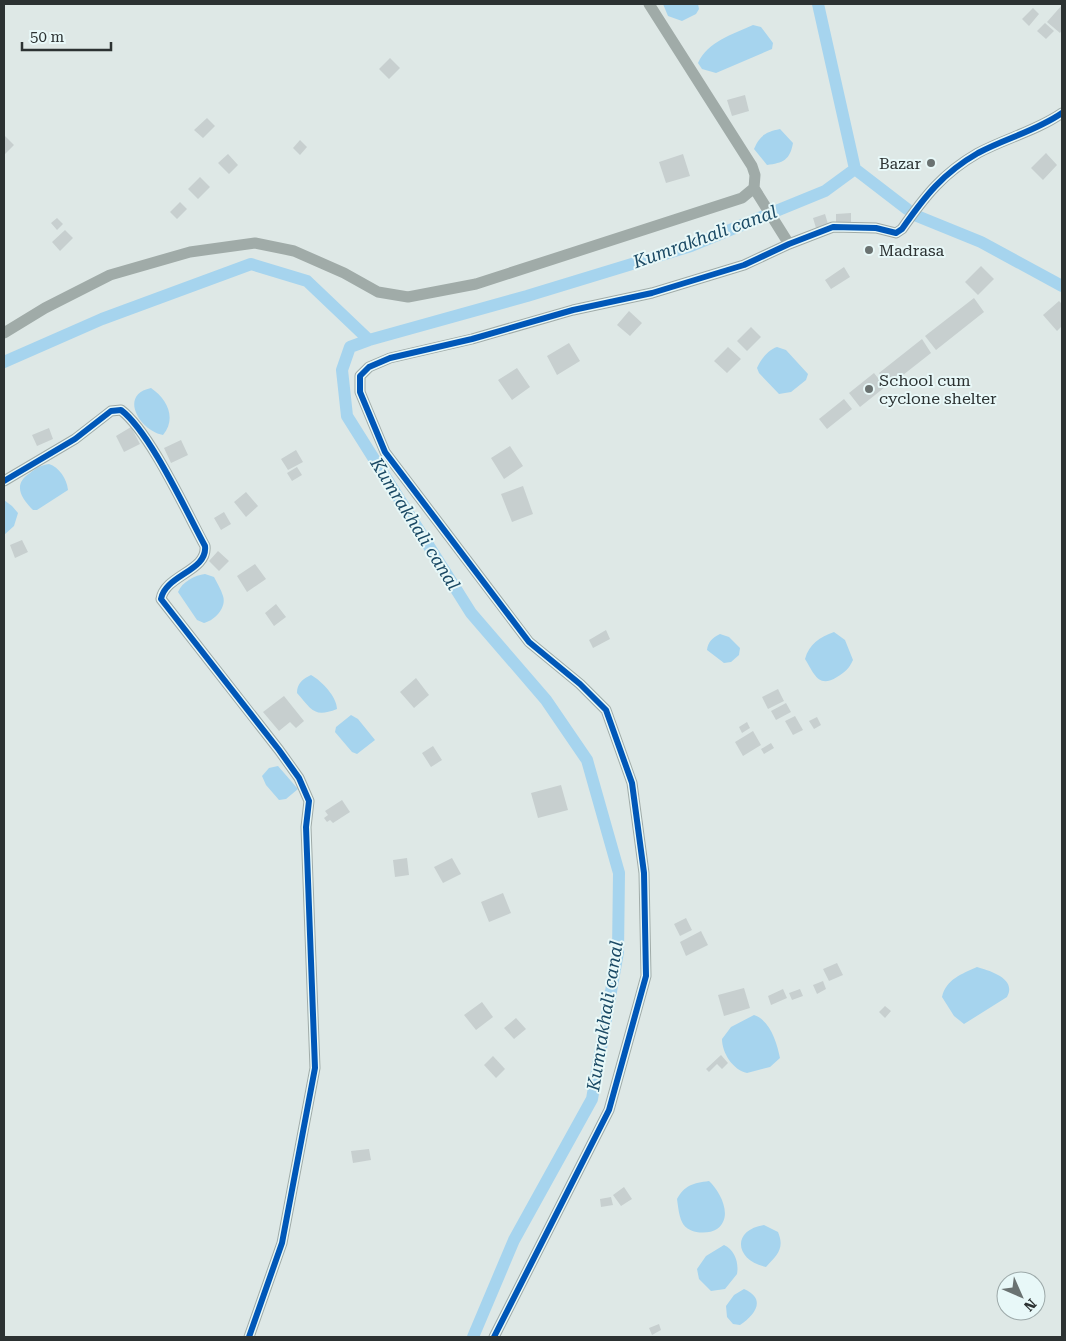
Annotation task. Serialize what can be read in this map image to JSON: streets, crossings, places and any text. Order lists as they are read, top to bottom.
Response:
{
  "water": ["Kumrakhali canal"],
  "places": ["Bazar", "Madrasa", "School cum cyclone shelter"],
  "scale_bar": "50 m",
  "north": "bottom right"
}
